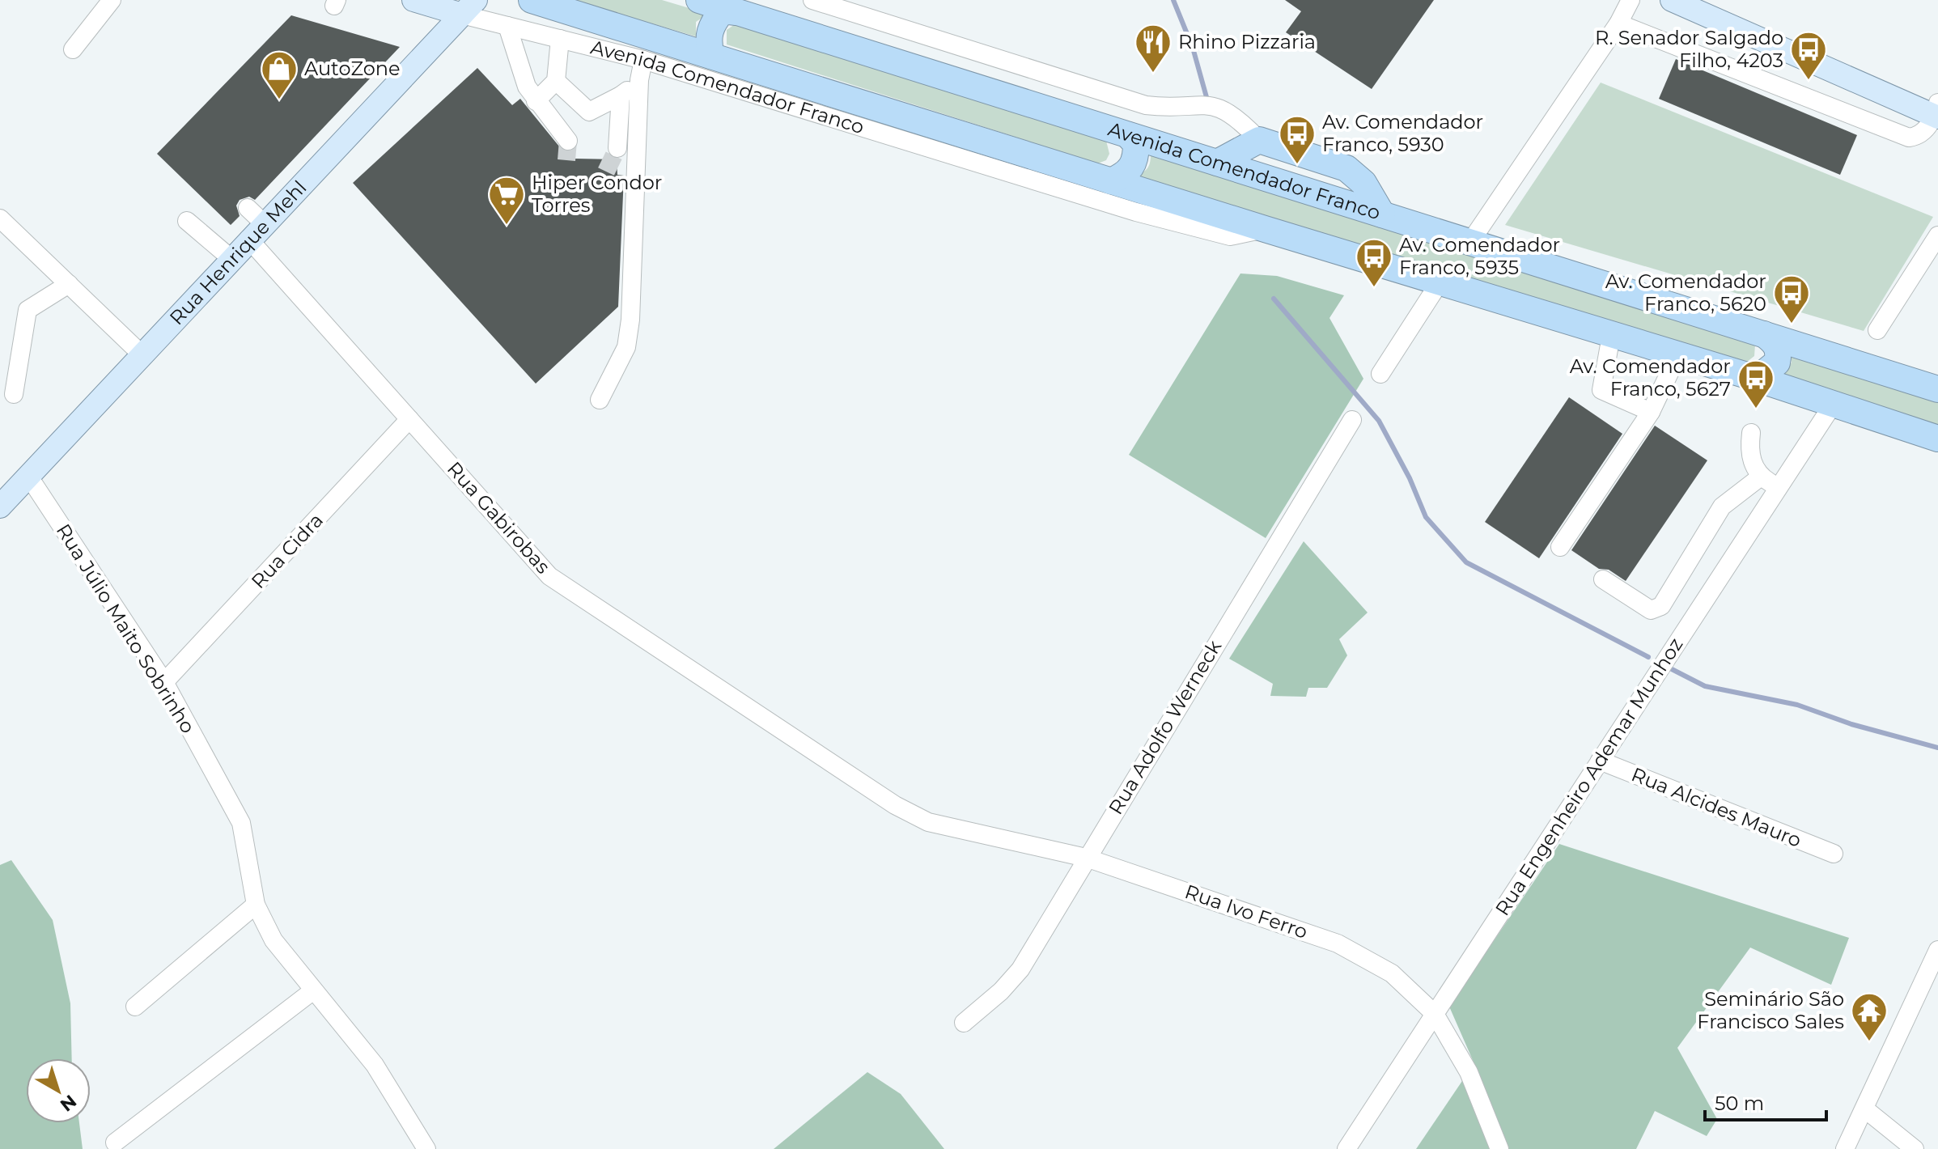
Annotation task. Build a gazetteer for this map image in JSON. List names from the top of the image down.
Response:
{
  "streets": {
    "highway": ["Avenida Comendador Franco"],
    "main road": ["Rua Henrique Mehl"],
    "street": [
      "Rua Gabirobas",
      "Rua Cidra",
      "Rua Júlio Maito Sobrinho",
      "Rua Adolfo Werneck",
      "Rua Engenheiro Ademar Munhoz",
      "Rua Alcides Mauro",
      "Rua Ivo Ferro"
    ]
  },
  "crossings": [
    ["Avenida Comendador Franco", "Rua Henrique Mehl"],
    ["Avenida Comendador Franco", "Rua Engenheiro Ademar Munhoz"],
    ["Rua Henrique Mehl", "Rua Gabirobas"],
    ["Rua Henrique Mehl", "Rua Júlio Maito Sobrinho"],
    ["Rua Gabirobas", "Rua Cidra"],
    ["Rua Gabirobas", "Rua Ivo Ferro"],
    ["Rua Cidra", "Rua Júlio Maito Sobrinho"],
    ["Rua Adolfo Werneck", "Rua Ivo Ferro"],
    ["Rua Engenheiro Ademar Munhoz", "Rua Alcides Mauro"],
    ["Rua Engenheiro Ademar Munhoz", "Rua Ivo Ferro"]
  ],
  "places": {
    "restaurant": ["Rhino Pizzaria"],
    "bus stop": [
      "R. Senador Salgado Filho, 4203",
      "Av. Comendador Franco, 5930",
      "Av. Comendador Franco, 5935",
      "Av. Comendador Franco, 5620",
      "Av. Comendador Franco, 5627"
    ],
    "shop": ["AutoZone"],
    "supermarket": ["Hiper Condor Torres"],
    "temple": ["Seminário São Francisco Sales"]
  },
  "scale_bar": "50 m",
  "north": "bottom right"
}
